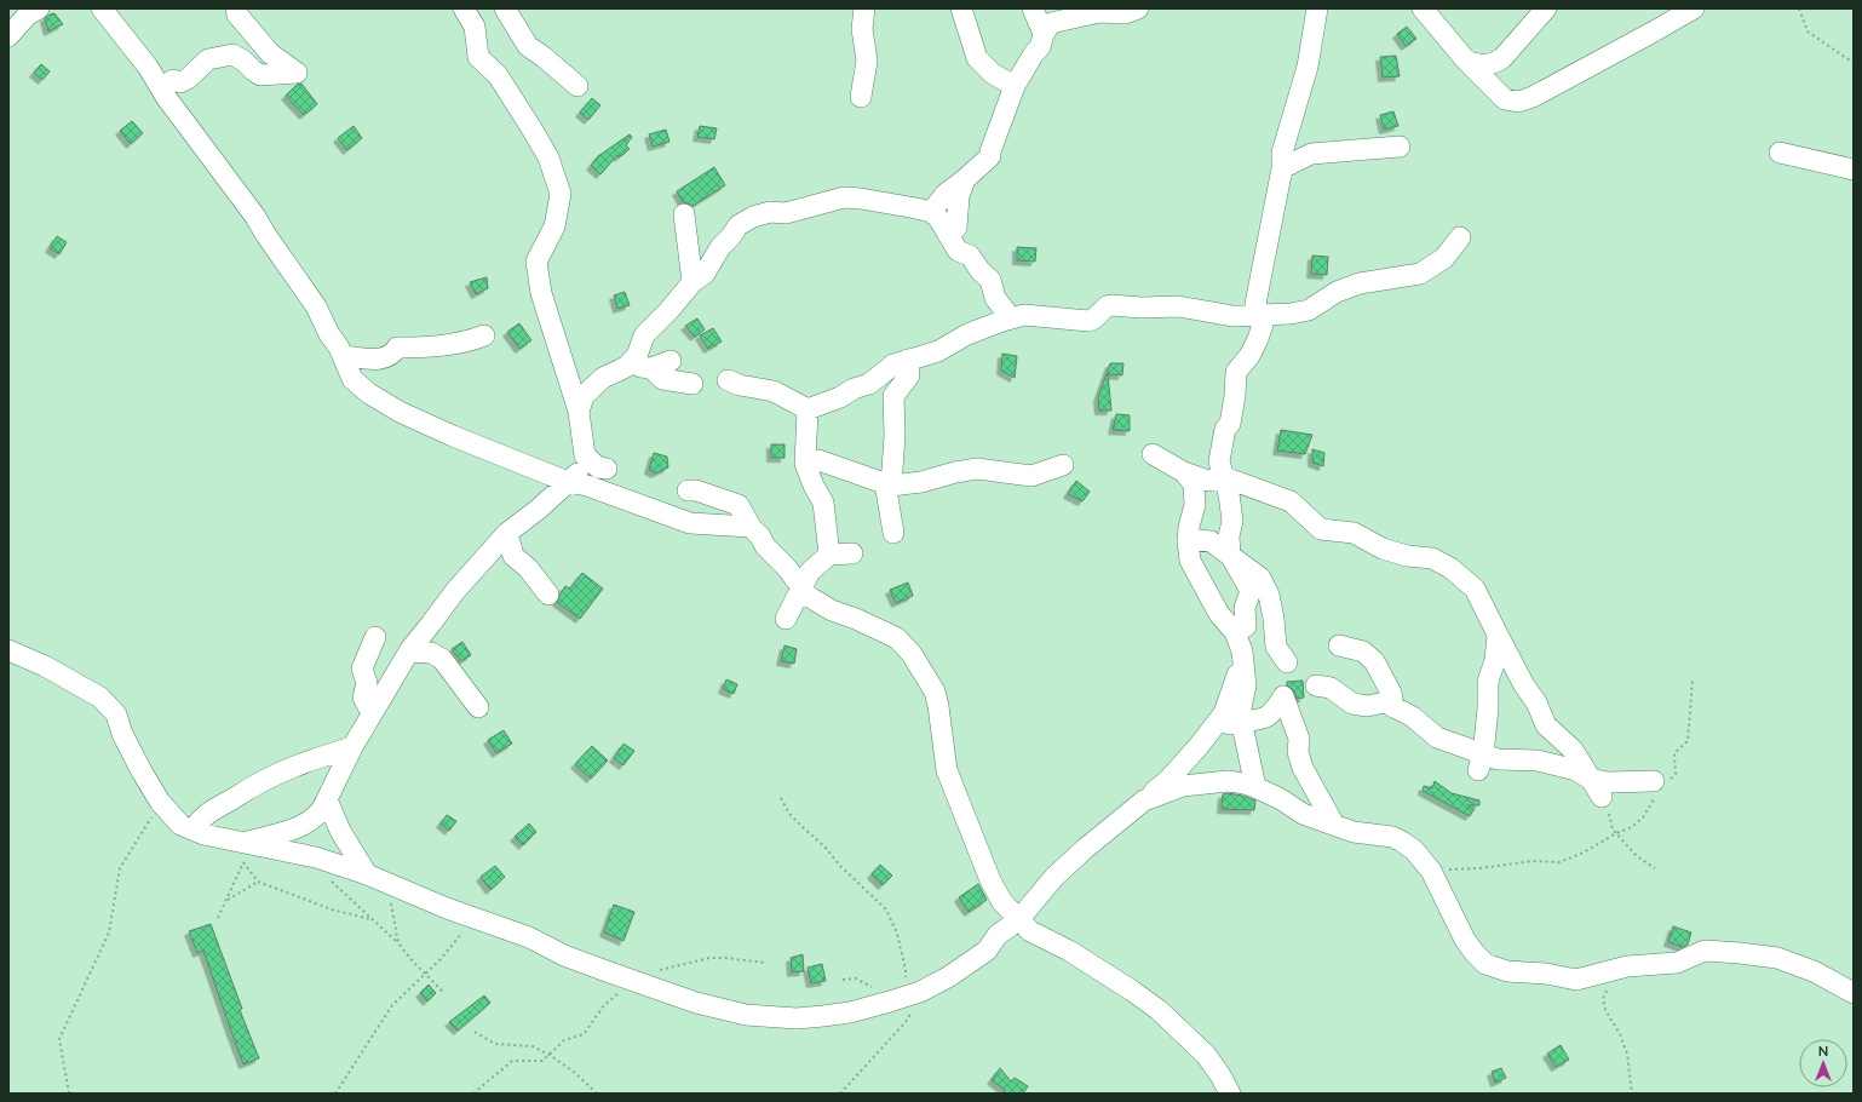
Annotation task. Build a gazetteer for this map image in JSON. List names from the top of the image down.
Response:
{
  "north": "top"
}
